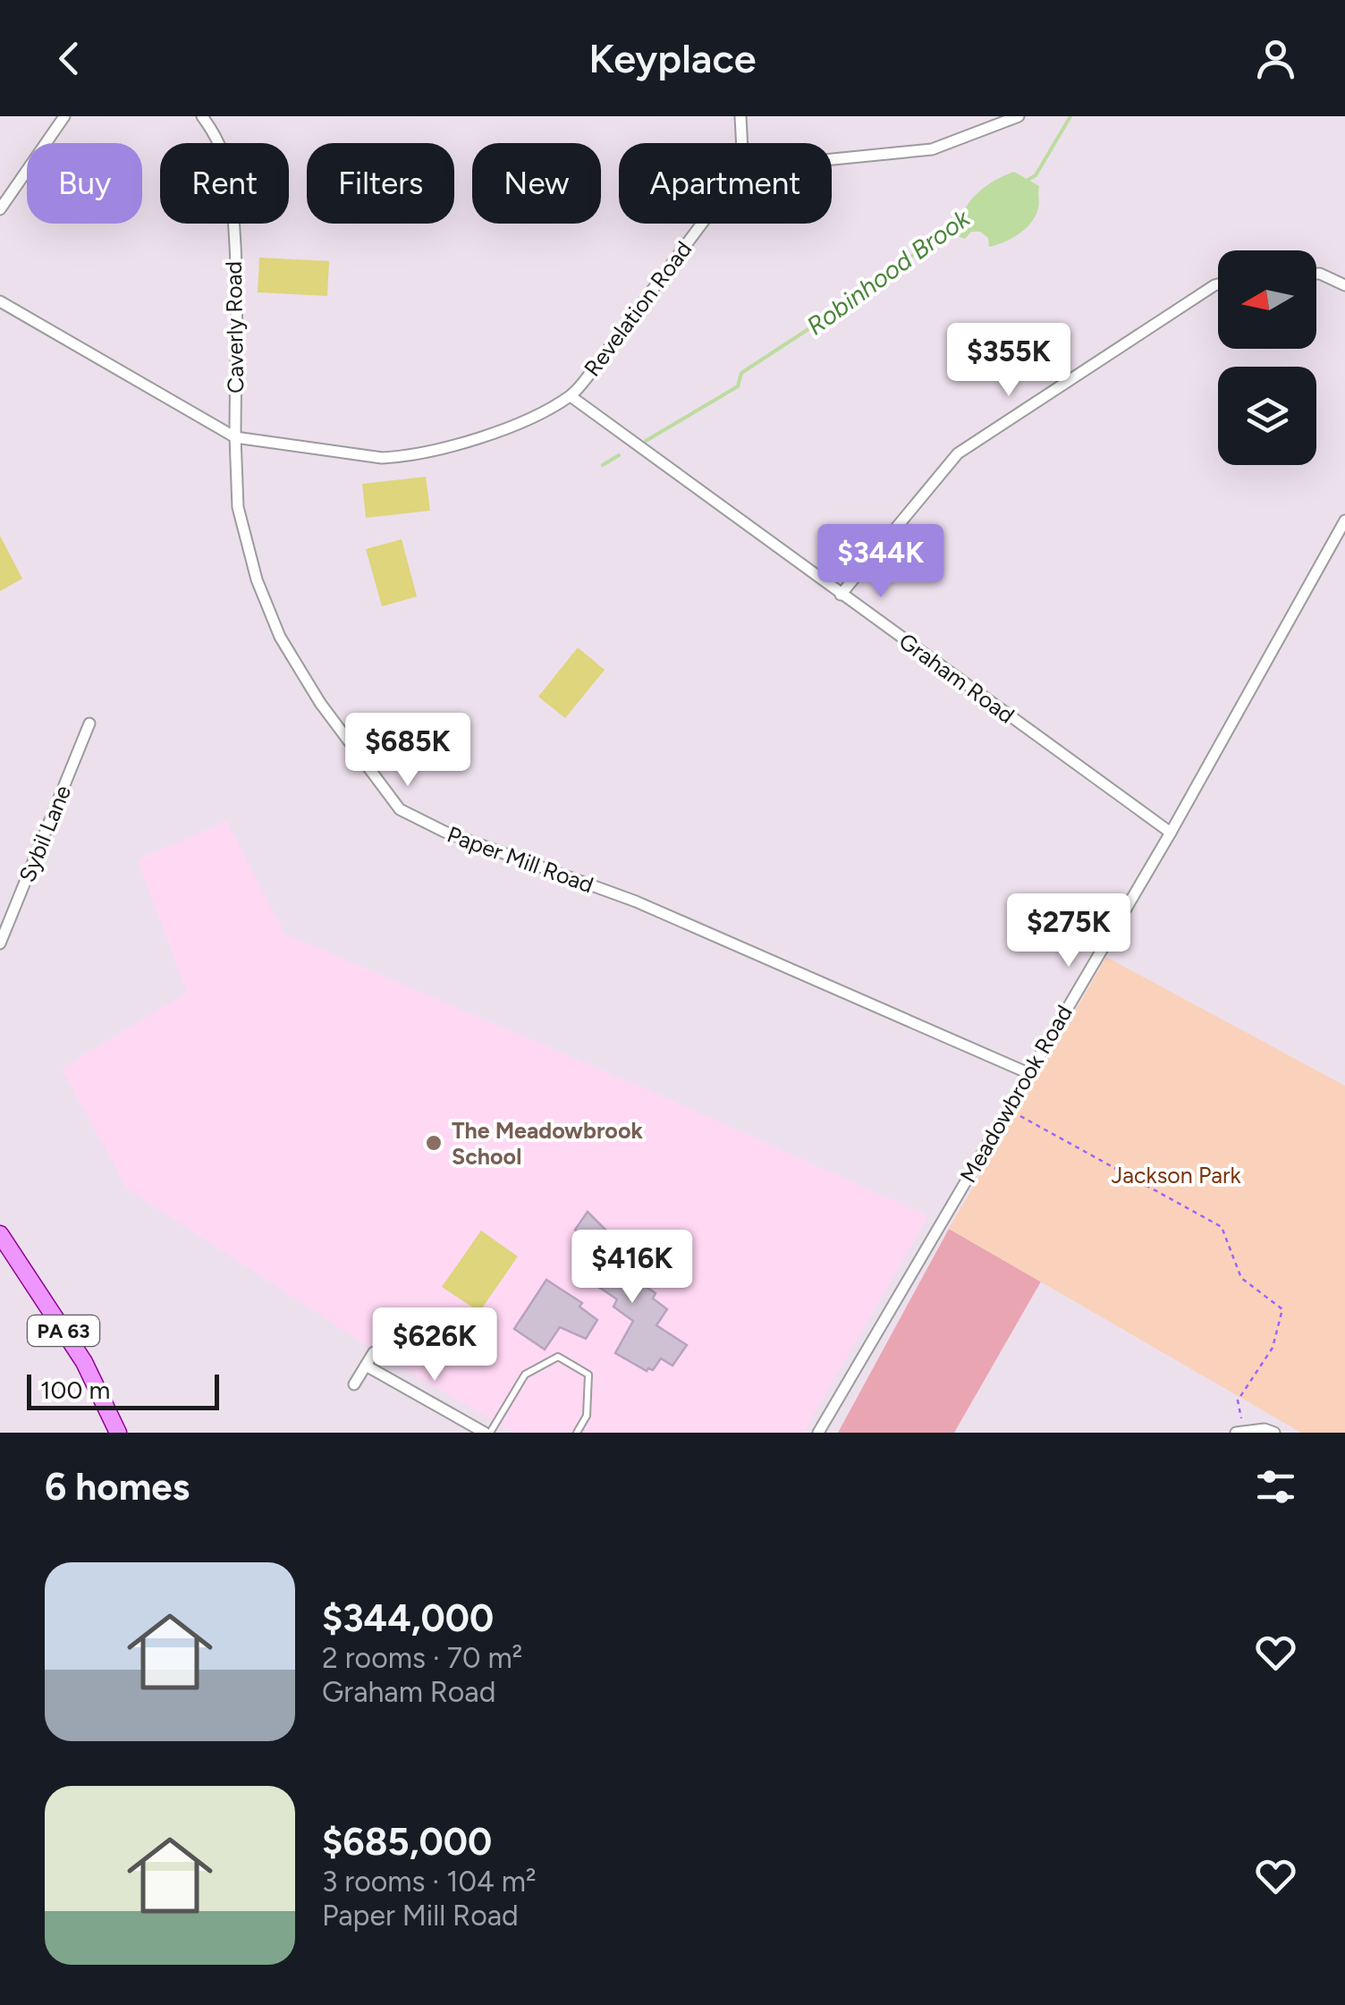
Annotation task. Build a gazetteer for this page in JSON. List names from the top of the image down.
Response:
{
  "streets": {
    "main road": ["PA 63"],
    "street": [
      "Revelation Road",
      "Caverly Road",
      "Graham Road",
      "Sybil Lane",
      "Paper Mill Road",
      "Meadowbrook Road"
    ]
  },
  "crossings": [
    ["Revelation Road", "Caverly Road"],
    ["Revelation Road", "Graham Road"],
    ["Revelation Road", "Paper Mill Road"],
    ["Caverly Road", "Paper Mill Road"],
    ["Graham Road", "Meadowbrook Road"],
    ["Paper Mill Road", "Meadowbrook Road"]
  ],
  "water": ["Robinhood Brook"],
  "parks": ["Jackson Park"],
  "places": ["The Meadowbrook School"],
  "scale_bar": "100 m",
  "north": "left",
  "page": {
    "header": "Keyplace",
    "chip": [
      "Buy",
      "Rent",
      "Filters",
      "New",
      "Apartment"
    ],
    "price": [
      "$355K",
      "$344K",
      "$685K",
      "$275K",
      "$416K",
      "$626K"
    ],
    "scale": "100 m",
    "heading": "6 homes",
    "list": [
      {
        "name": "$344,000",
        "note": "2 rooms · 70 m² · Graham Road"
      },
      {
        "name": "$685,000",
        "note": "3 rooms · 104 m² · Paper Mill Road"
      }
    ]
  }
}
